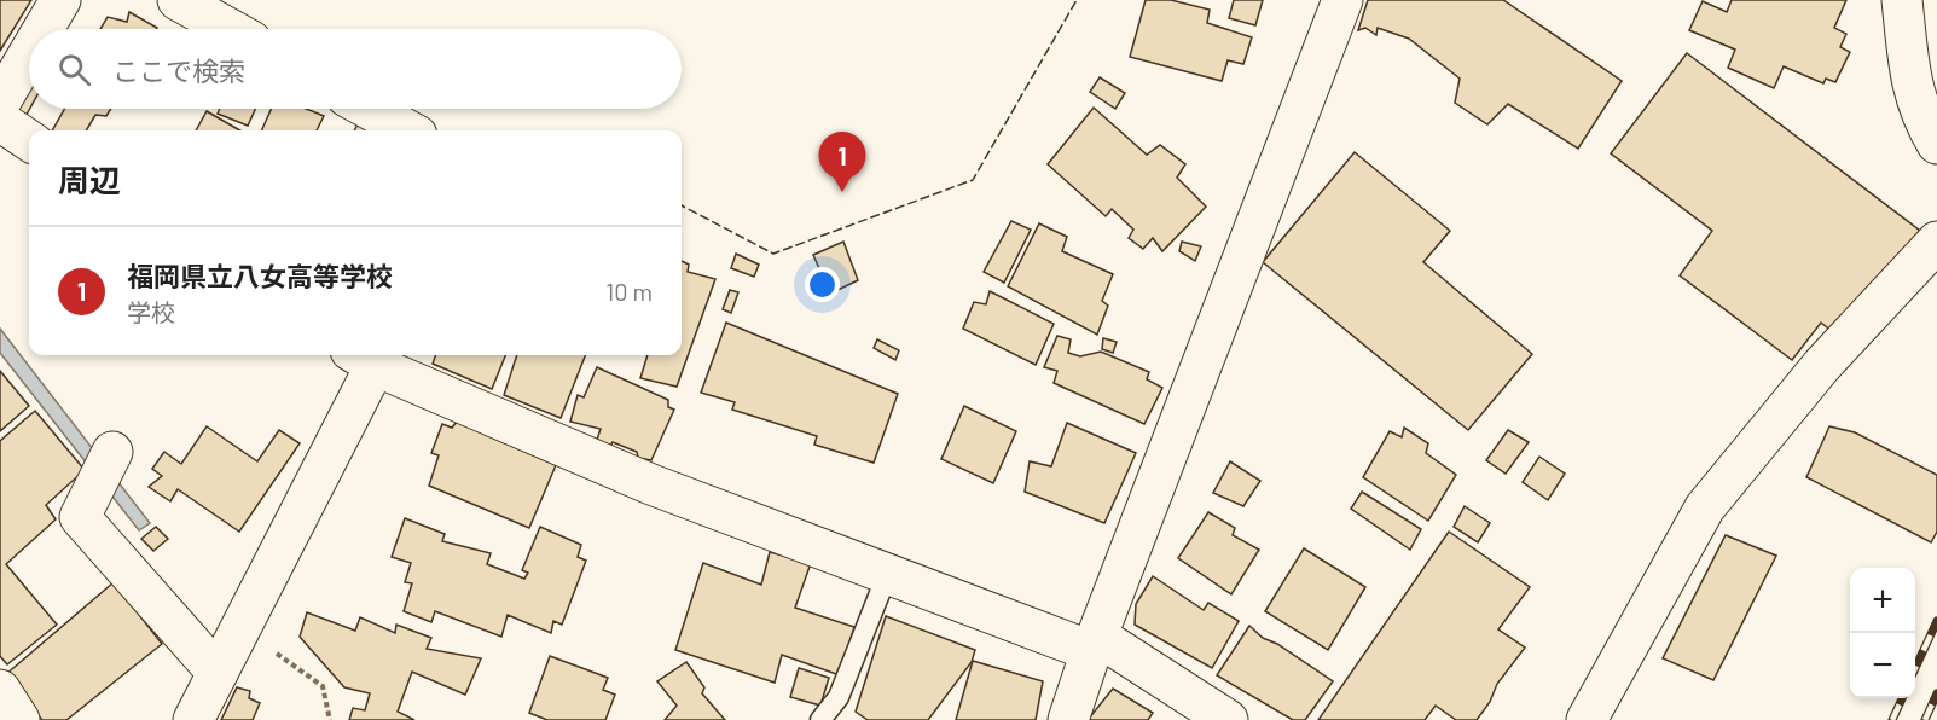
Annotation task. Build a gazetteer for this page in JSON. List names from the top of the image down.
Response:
{
  "page": {
    "search": "ここで検索",
    "heading": "周辺",
    "pins": "1",
    "list": [
      {
        "mark": "1",
        "name": "福岡県立八女高等学校",
        "note": "学校",
        "value": "10 m"
      }
    ],
    "map_buttons": ["+", "−"]
  }
}
